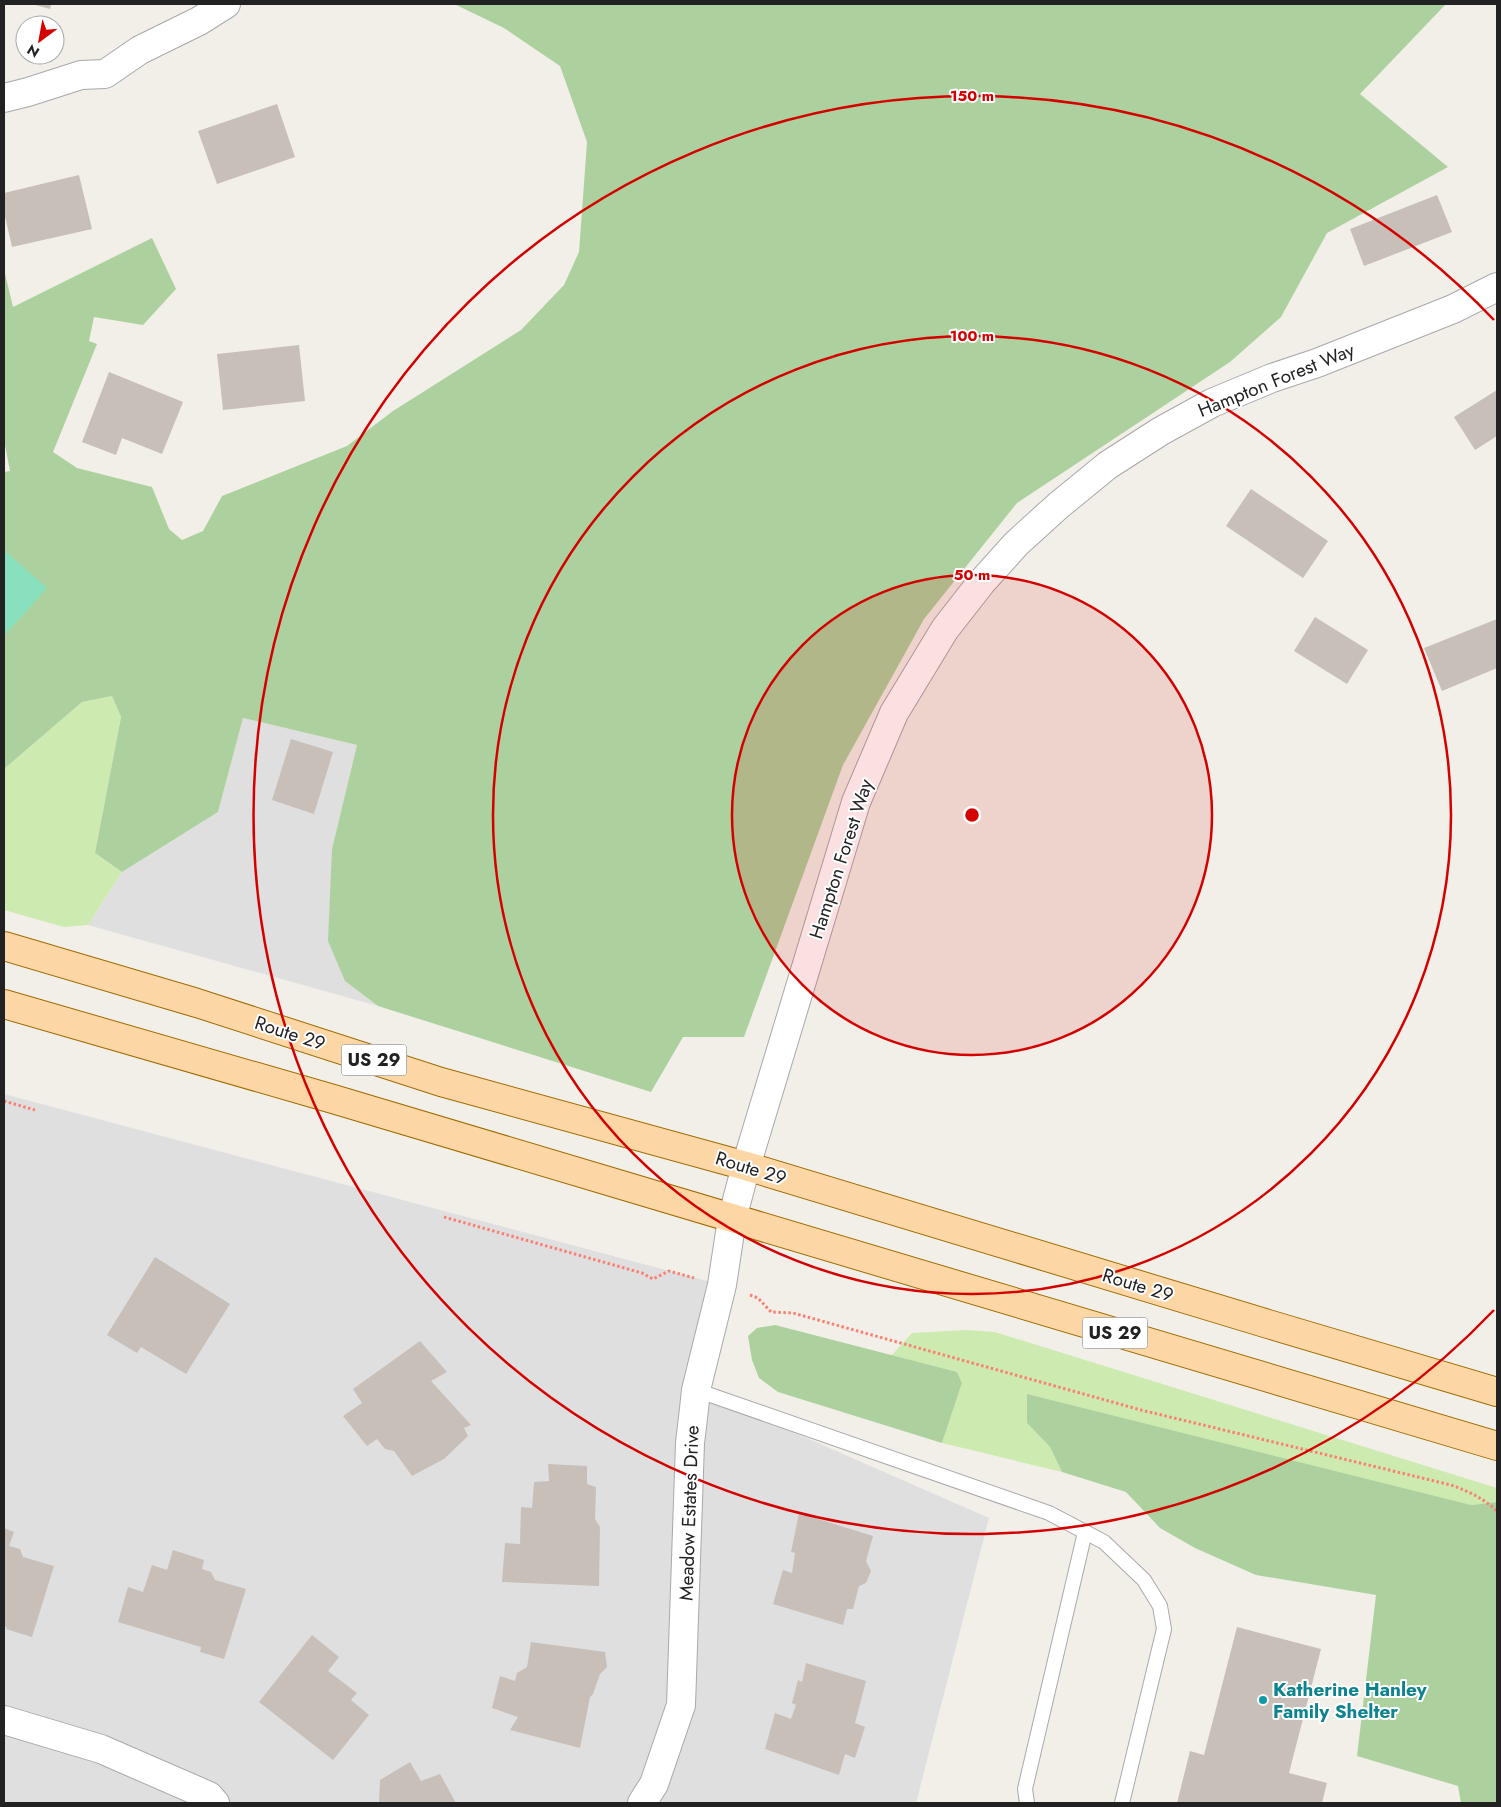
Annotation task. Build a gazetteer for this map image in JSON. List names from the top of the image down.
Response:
{
  "streets": {
    "main road": ["Route 29", "US 29"],
    "street": ["Hampton Forest Way", "Meadow Estates Drive"]
  },
  "crossings": [
    ["Hampton Forest Way", "Route 29"],
    ["Hampton Forest Way", "US 29"],
    ["Hampton Forest Way", "Meadow Estates Drive"],
    ["US 29", "Meadow Estates Drive"]
  ],
  "places": ["Katherine Hanley Family Shelter"],
  "north": "bottom left",
  "rings": ["150 m", "100 m", "50 m"]
}
